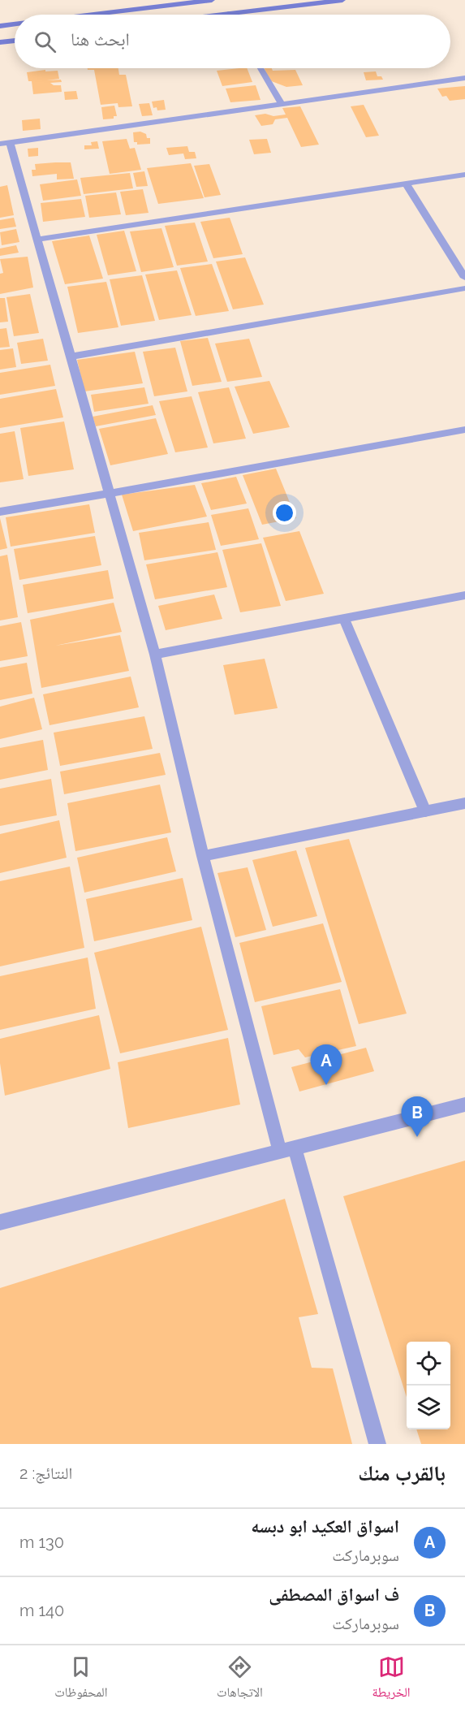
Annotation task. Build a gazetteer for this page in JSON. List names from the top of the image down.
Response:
{
  "page": {
    "search": "ابحث هنا",
    "pins": ["A", "B"],
    "heading": ["بالقرب منك", "النتائج: 2"],
    "list": [
      {
        "mark": "A",
        "name": "اسواق العكيد ابو دبسه",
        "note": "سوبرماركت",
        "value": "130 m"
      },
      {
        "mark": "B",
        "name": "ف اسواق المصطفى",
        "note": "سوبرماركت",
        "value": "140 m"
      }
    ],
    "nav": ["الخريطة", "الاتجاهات", "المحفوظات"]
  }
}
